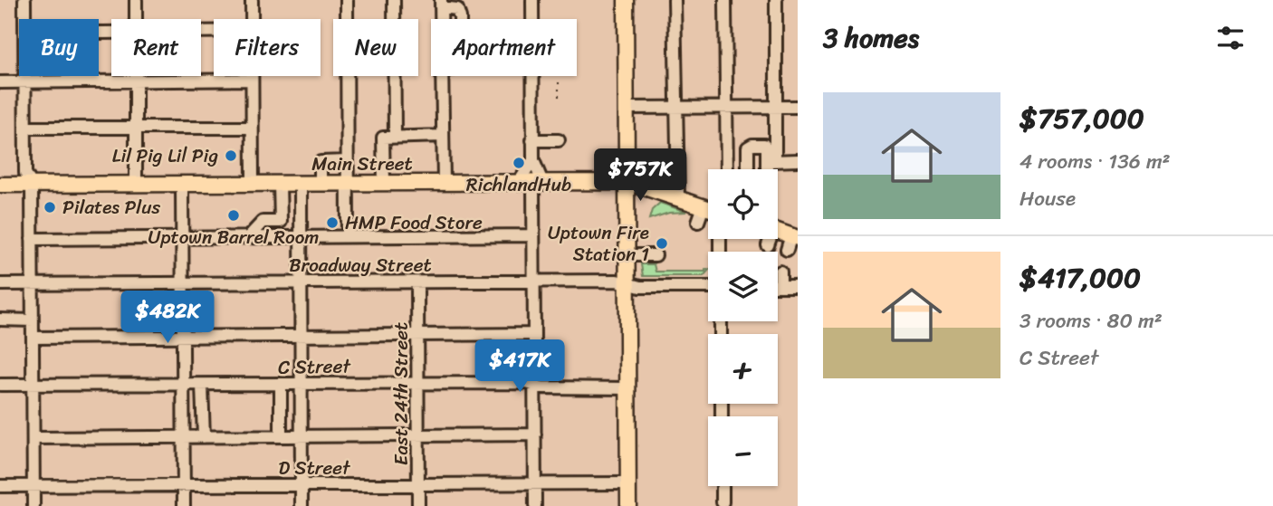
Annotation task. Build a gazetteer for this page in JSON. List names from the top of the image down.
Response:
{
  "streets": {
    "main road": ["Main Street"],
    "street": [
      "Broadway Street",
      "C Street",
      "East 24th Street",
      "D Street"
    ]
  },
  "crossings": [
    ["Broadway Street", "East 24th Street"],
    ["C Street", "East 24th Street"],
    ["East 24th Street", "D Street"]
  ],
  "places": [
    "Lil Pig Lil Pig",
    "RichlandHub",
    "Pilates Plus",
    "Uptown Barrel Room",
    "HMP Food Store",
    "Uptown Fire Station 1"
  ],
  "page": {
    "heading": "3 homes",
    "chip": [
      "Buy",
      "Rent",
      "Filters",
      "New",
      "Apartment"
    ],
    "list": [
      {
        "name": "$757,000",
        "note": "4 rooms · 136 m² · House"
      },
      {
        "name": "$417,000",
        "note": "3 rooms · 80 m² · C Street"
      }
    ],
    "price": ["$757K", "$482K", "$417K"],
    "map_buttons": ["+", "−"]
  }
}
